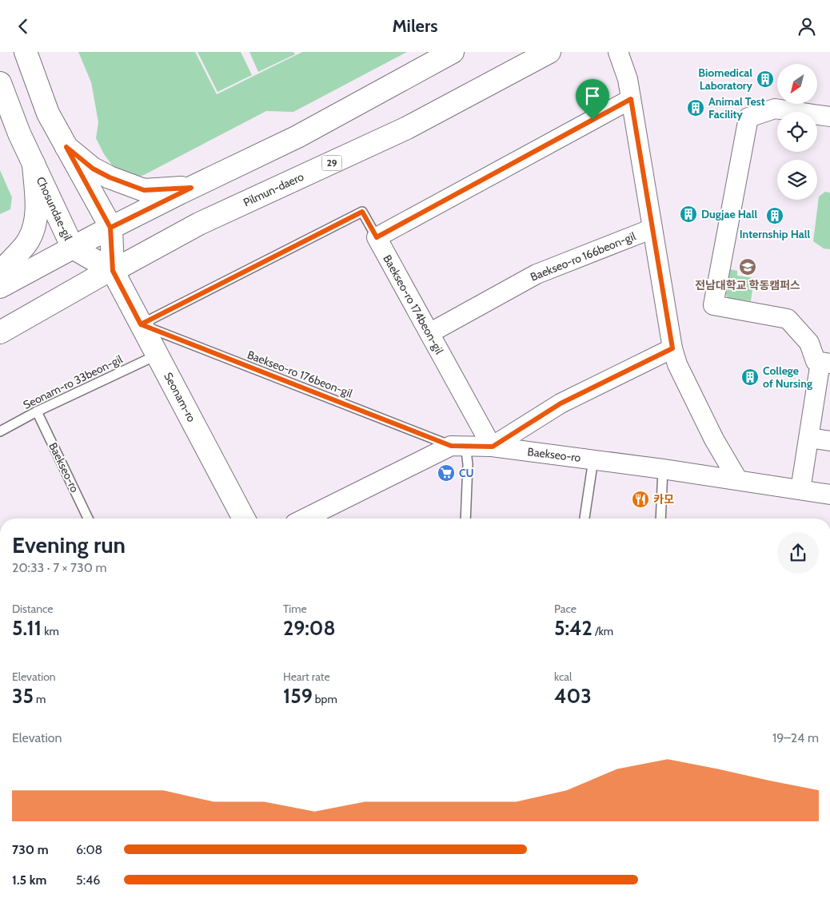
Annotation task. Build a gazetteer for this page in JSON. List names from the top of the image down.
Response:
{
  "streets": {
    "main road": [
      "29",
      "Pilmun-daero",
      "Chosundae-gil",
      "Seonam-ro"
    ],
    "street": ["Baekseo-ro 166beon-gil", "Baekseo-ro 174beon-gil", "Baekseo-ro"],
    "lane": ["Baekseo-ro 176beon-gil", "Seonam-ro 33beon-gil"]
  },
  "crossings": [
    ["Pilmun-daero", "Chosundae-gil"],
    ["Pilmun-daero", "Seonam-ro"],
    ["Chosundae-gil", "Seonam-ro"],
    ["Baekseo-ro 166beon-gil", "Baekseo-ro 174beon-gil"],
    ["Baekseo-ro 174beon-gil", "Baekseo-ro 176beon-gil"],
    ["Baekseo-ro 174beon-gil", "Seonam-ro"],
    ["Baekseo-ro 174beon-gil", "Baekseo-ro"],
    ["Baekseo-ro 176beon-gil", "Seonam-ro"],
    ["Baekseo-ro 176beon-gil", "Baekseo-ro"],
    ["Seonam-ro 33beon-gil", "Seonam-ro"],
    ["Seonam-ro 33beon-gil", "Baekseo-ro"]
  ],
  "places": {
    "building": [
      "Biomedical Laboratory",
      "Animal Test Facility",
      "Dugjae Hall",
      "Internship Hall",
      "College of Nursing"
    ],
    "school or university": ["전남대학교 학동캠퍼스"],
    "supermarket": ["CU"],
    "restaurant": ["카모"]
  },
  "north": "bottom left",
  "page": {
    "header": "Milers",
    "heading": ["Evening run", "20:33 · 7 × 730 m"],
    "stats": [
      ["Distance", "5.11 km"],
      ["Time", "29:08"],
      ["Pace", "5:42 /km"],
      ["Elevation", "35 m"],
      ["Heart rate", "159 bpm"],
      ["kcal", "403"]
    ],
    "chart": ["Elevation", "19–24 m"],
    "list": [
      {
        "name": "730 m",
        "note": "6:08"
      },
      {
        "name": "1.5 km",
        "note": "5:46"
      }
    ]
  }
}
